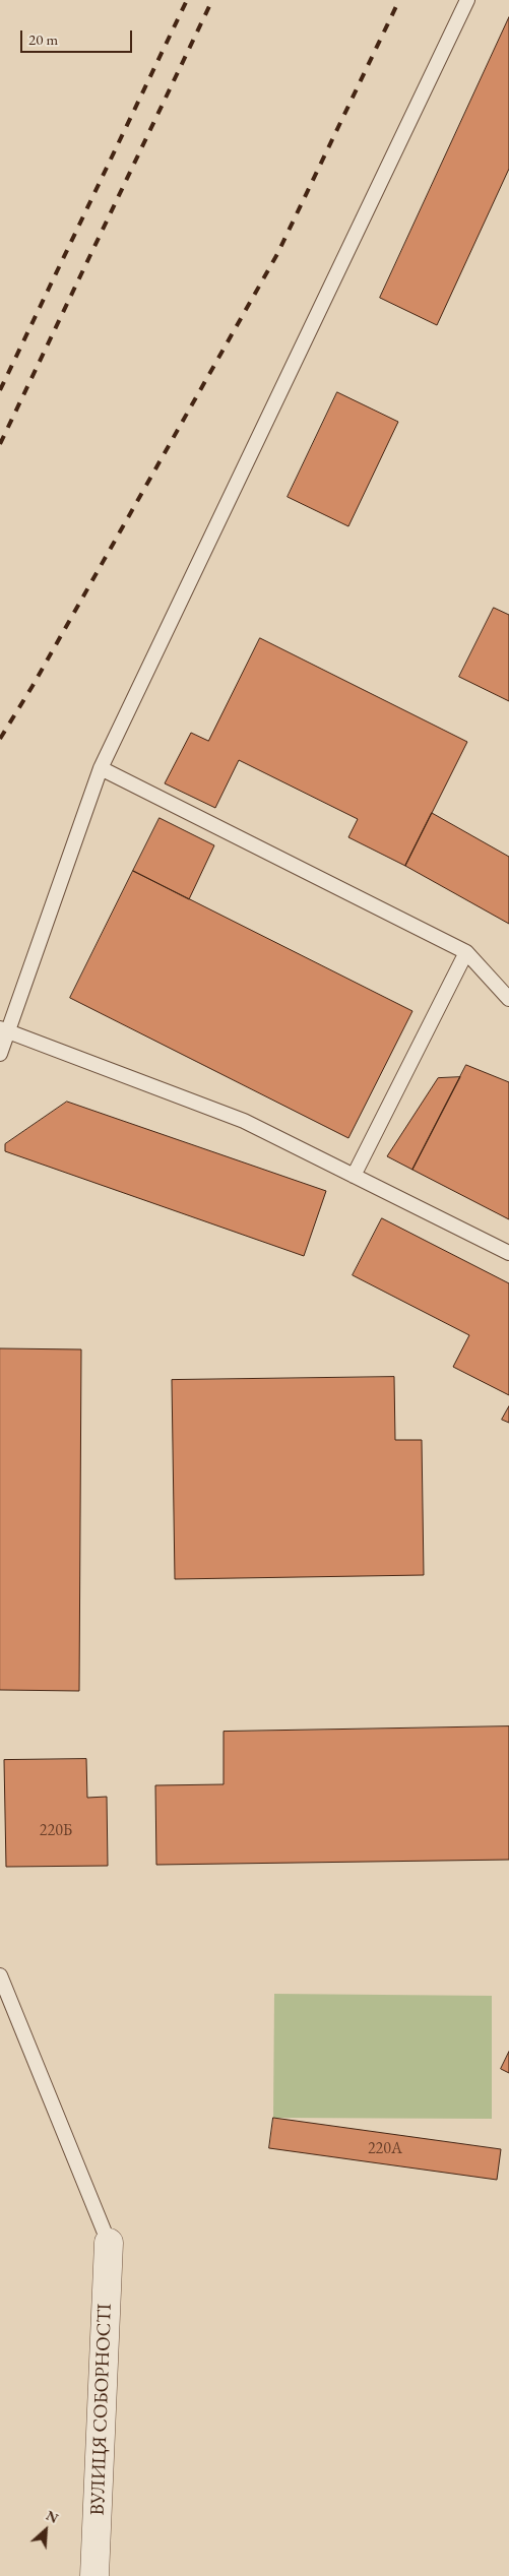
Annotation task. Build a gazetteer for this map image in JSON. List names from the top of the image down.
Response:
{
  "streets": {
    "street": ["ВУЛИЦЯ СОБОРНОСТІ"]
  },
  "house_numbers": ["220Б", "220А"],
  "scale_bar": "20 m",
  "north": "top right"
}
